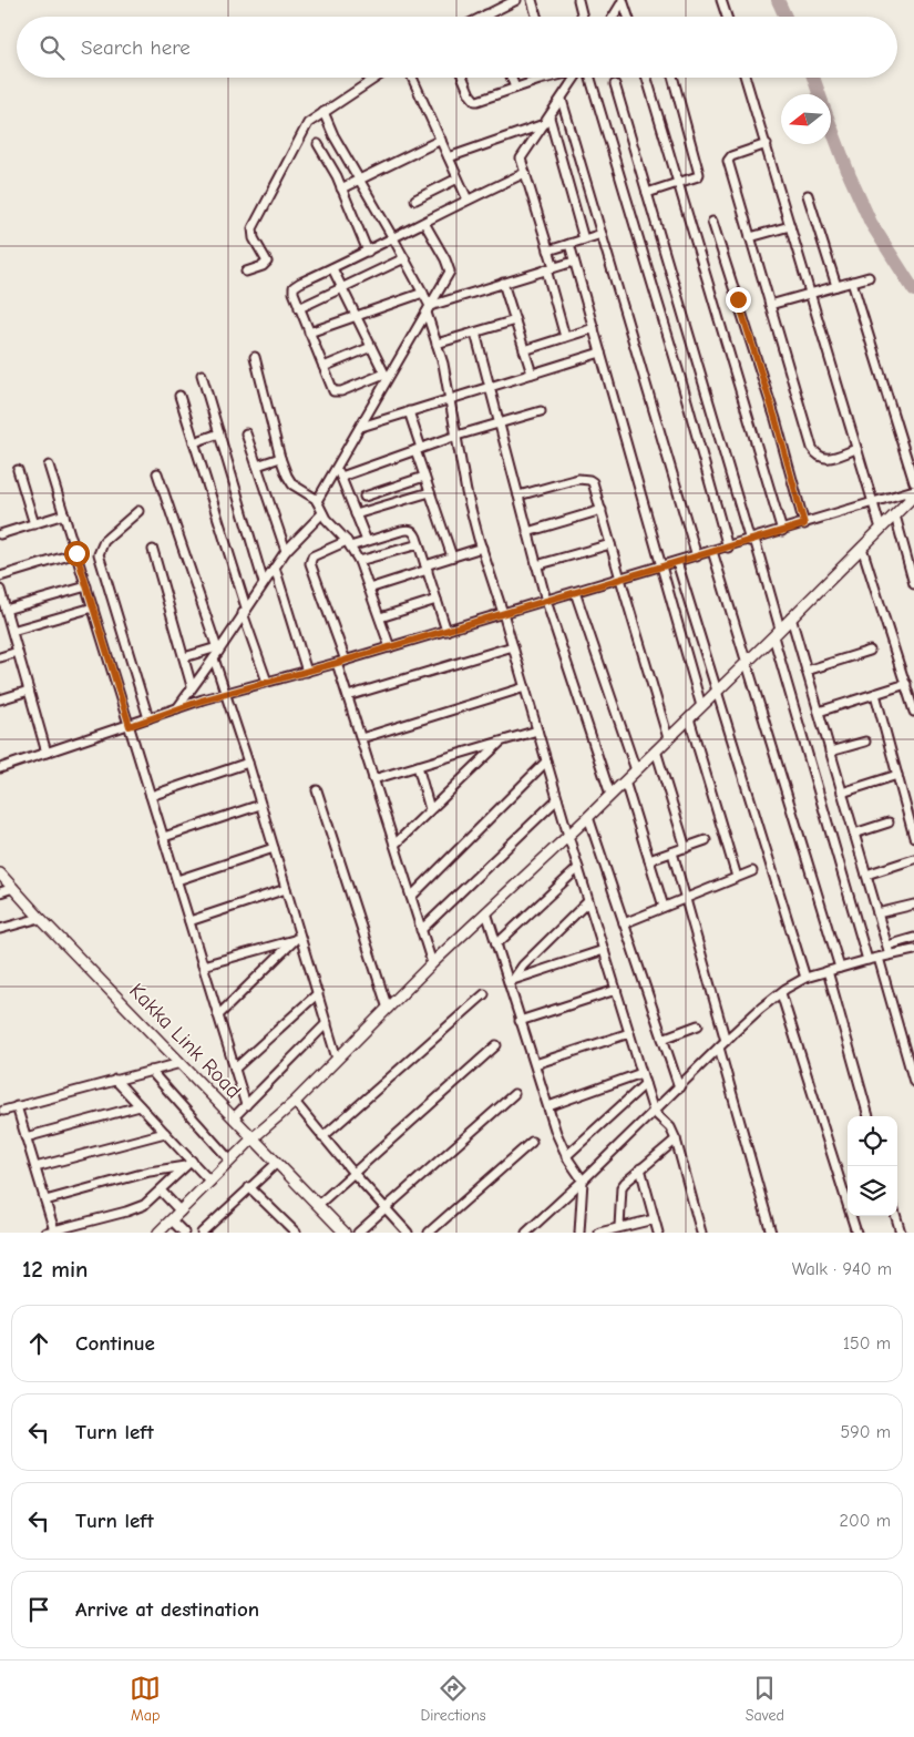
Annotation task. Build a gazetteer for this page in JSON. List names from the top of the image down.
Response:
{
  "streets": {
    "street": ["Kakka Link Road"]
  },
  "north": "left",
  "page": {
    "search": "Search here",
    "heading": ["12 min", "Walk · 940 m"],
    "list": [
      ["Continue", "150 m"],
      ["Turn left", "590 m"],
      ["Turn left", "200 m"],
      "Arrive at destination"
    ],
    "nav": ["Map", "Directions", "Saved"]
  }
}
